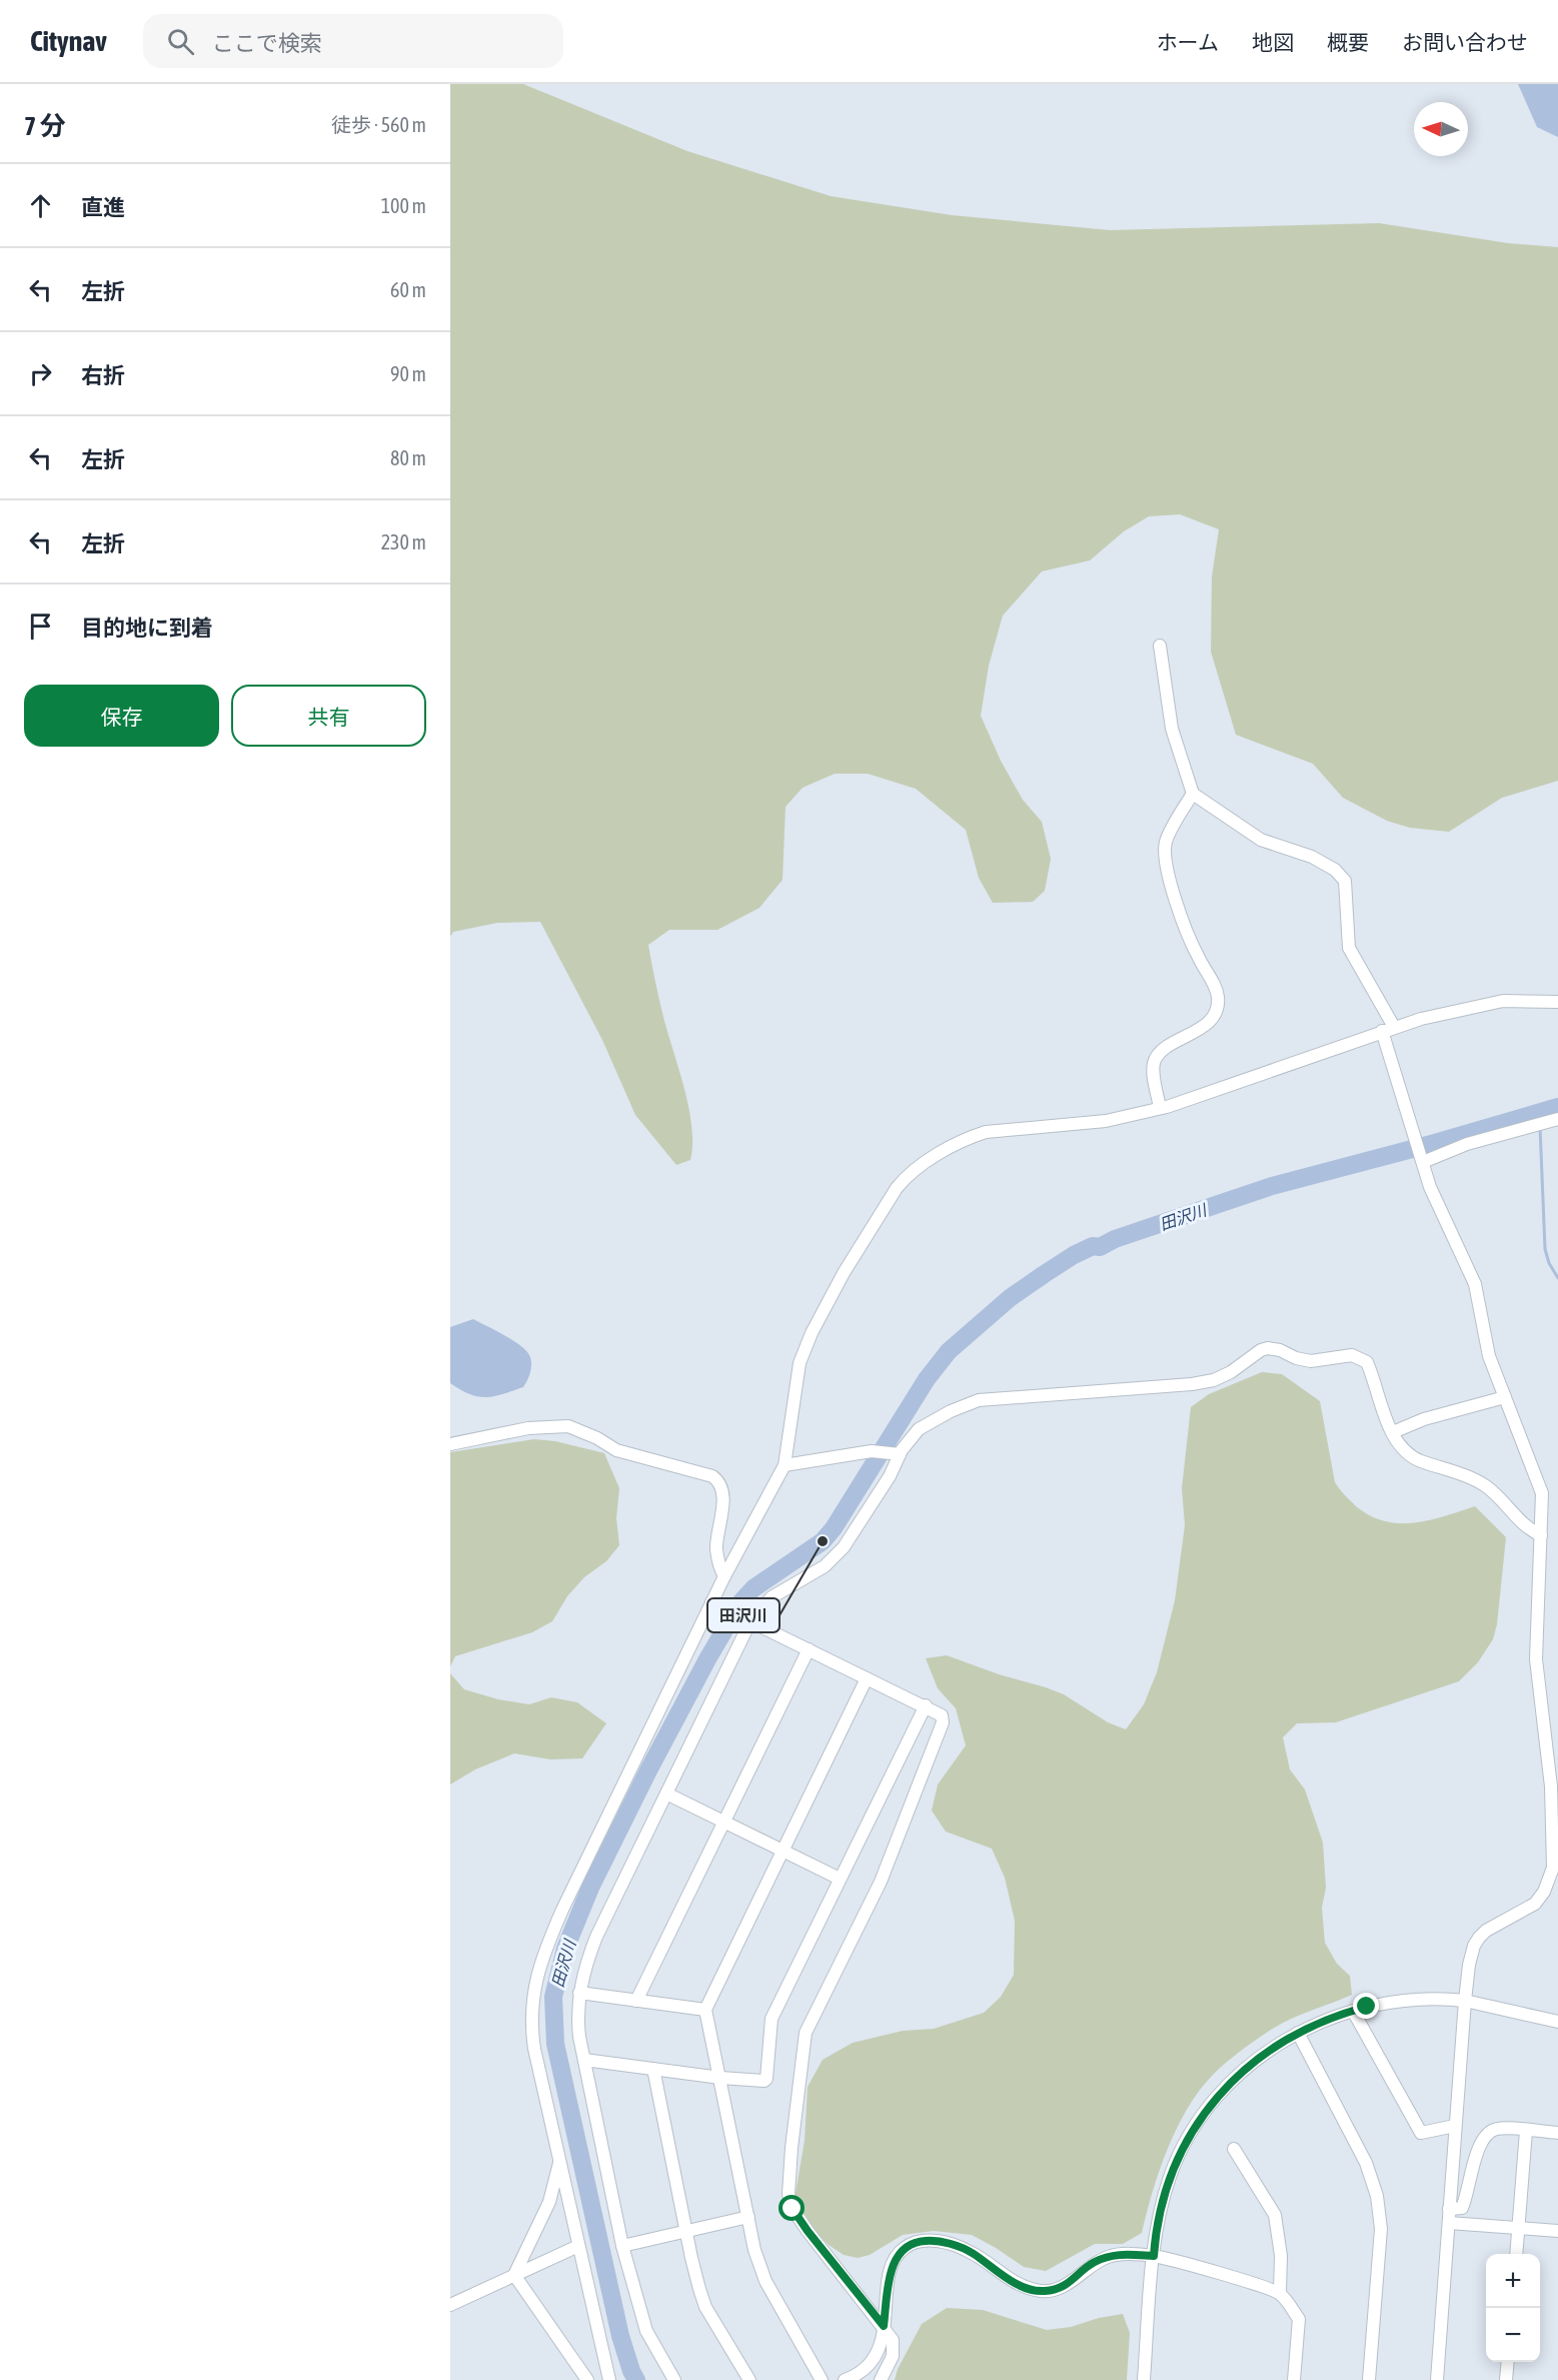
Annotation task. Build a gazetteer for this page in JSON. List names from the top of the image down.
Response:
{
  "water": ["田沢川"],
  "places": ["田沢川"],
  "north": "left",
  "page": {
    "header": "Citynav",
    "search": "ここで検索",
    "nav": [
      "ホーム",
      "地図",
      "概要",
      "お問い合わせ"
    ],
    "heading": ["7 分", "徒歩 · 560 m"],
    "list": [
      ["直進", "100 m"],
      ["左折", "60 m"],
      ["右折", "90 m"],
      ["左折", "80 m"],
      ["左折", "230 m"],
      "目的地に到着"
    ],
    "buttons": ["保存", "共有"],
    "map_buttons": ["+", "−"]
  }
}
